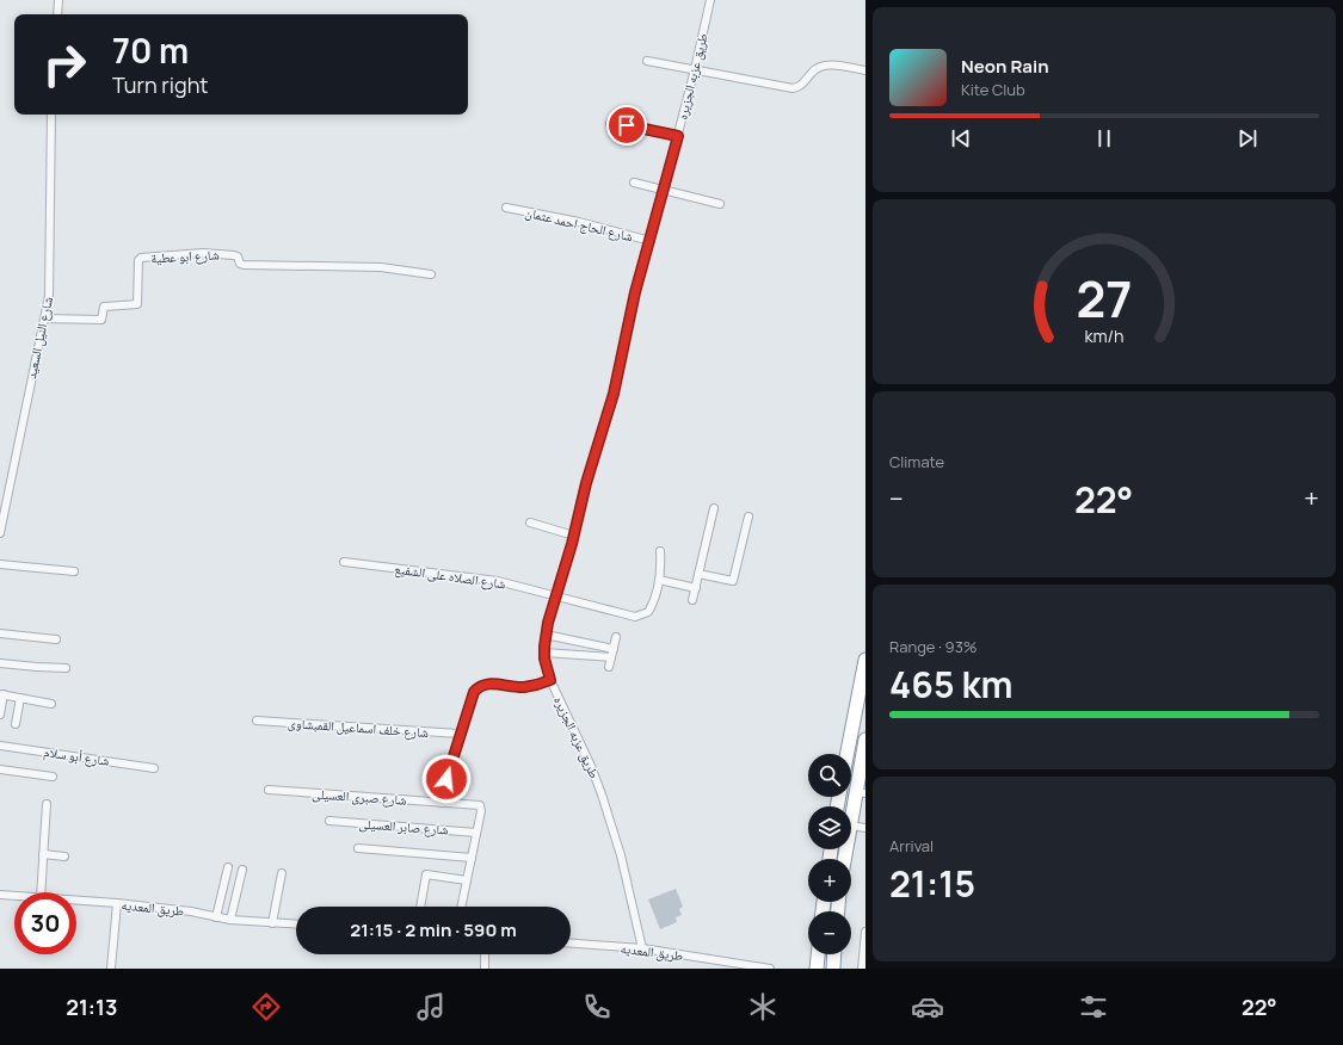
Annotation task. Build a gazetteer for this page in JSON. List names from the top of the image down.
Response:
{
  "streets": {
    "street": [
      "طريق عزبه الجزيره",
      "شارع الحاج احمد عثمان",
      "شارع ابو عطية",
      "شارع النيل السعيد",
      "شارع الصلاه على الشفيع",
      "شارع خلف اسماعيل القمبشاوى",
      "شارع أبو سلام",
      "شارع صبرى العسيلى",
      "شارع صابر العسيلى",
      "طريق المعديه"
    ]
  },
  "crossings": [
    ["طريق عزبه الجزيره", "شارع الحاج احمد عثمان"],
    ["طريق عزبه الجزيره", "شارع الصلاه على الشفيع"],
    ["طريق عزبه الجزيره", "طريق المعديه"],
    ["شارع ابو عطية", "شارع النيل السعيد"],
    ["شارع صبرى العسيلى", "شارع صابر العسيلى"]
  ],
  "page": {
    "turn": ["70 m", "Turn right"],
    "song": ["Neon Rain", "Kite Club"],
    "tile": [
      "Climate",
      ["Range · 93%", "465 km"],
      ["Arrival", "21:15"]
    ],
    "heat": ["−", "22°", "+"],
    "map_buttons": ["+", "−"],
    "limit": "30",
    "trip": "21:15 · 2 min · 590 m",
    "tabs": ["21:13", "22°"],
    "gauge": ["27", "km/h"]
  }
}
